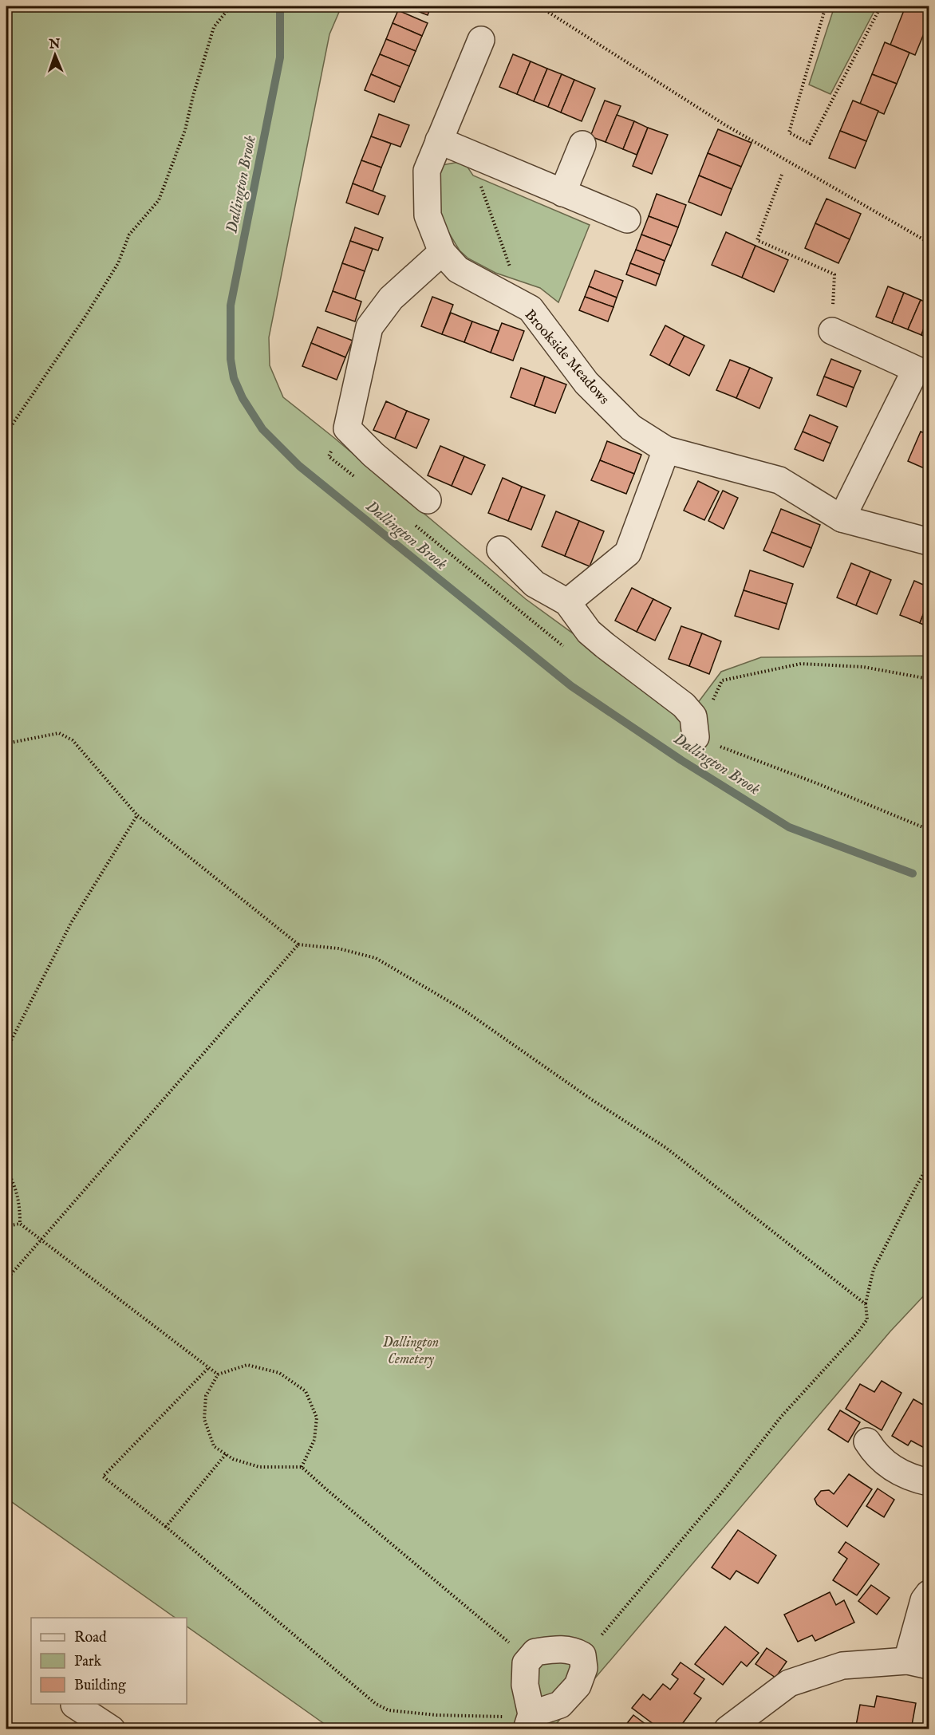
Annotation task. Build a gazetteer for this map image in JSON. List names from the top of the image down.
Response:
{
  "streets": {
    "street": ["Brookside Meadows"]
  },
  "water": ["Dallington Brook"],
  "parks": ["Dallington Cemetery"],
  "legend": ["Road", "Park", "Building"],
  "north": "top"
}
